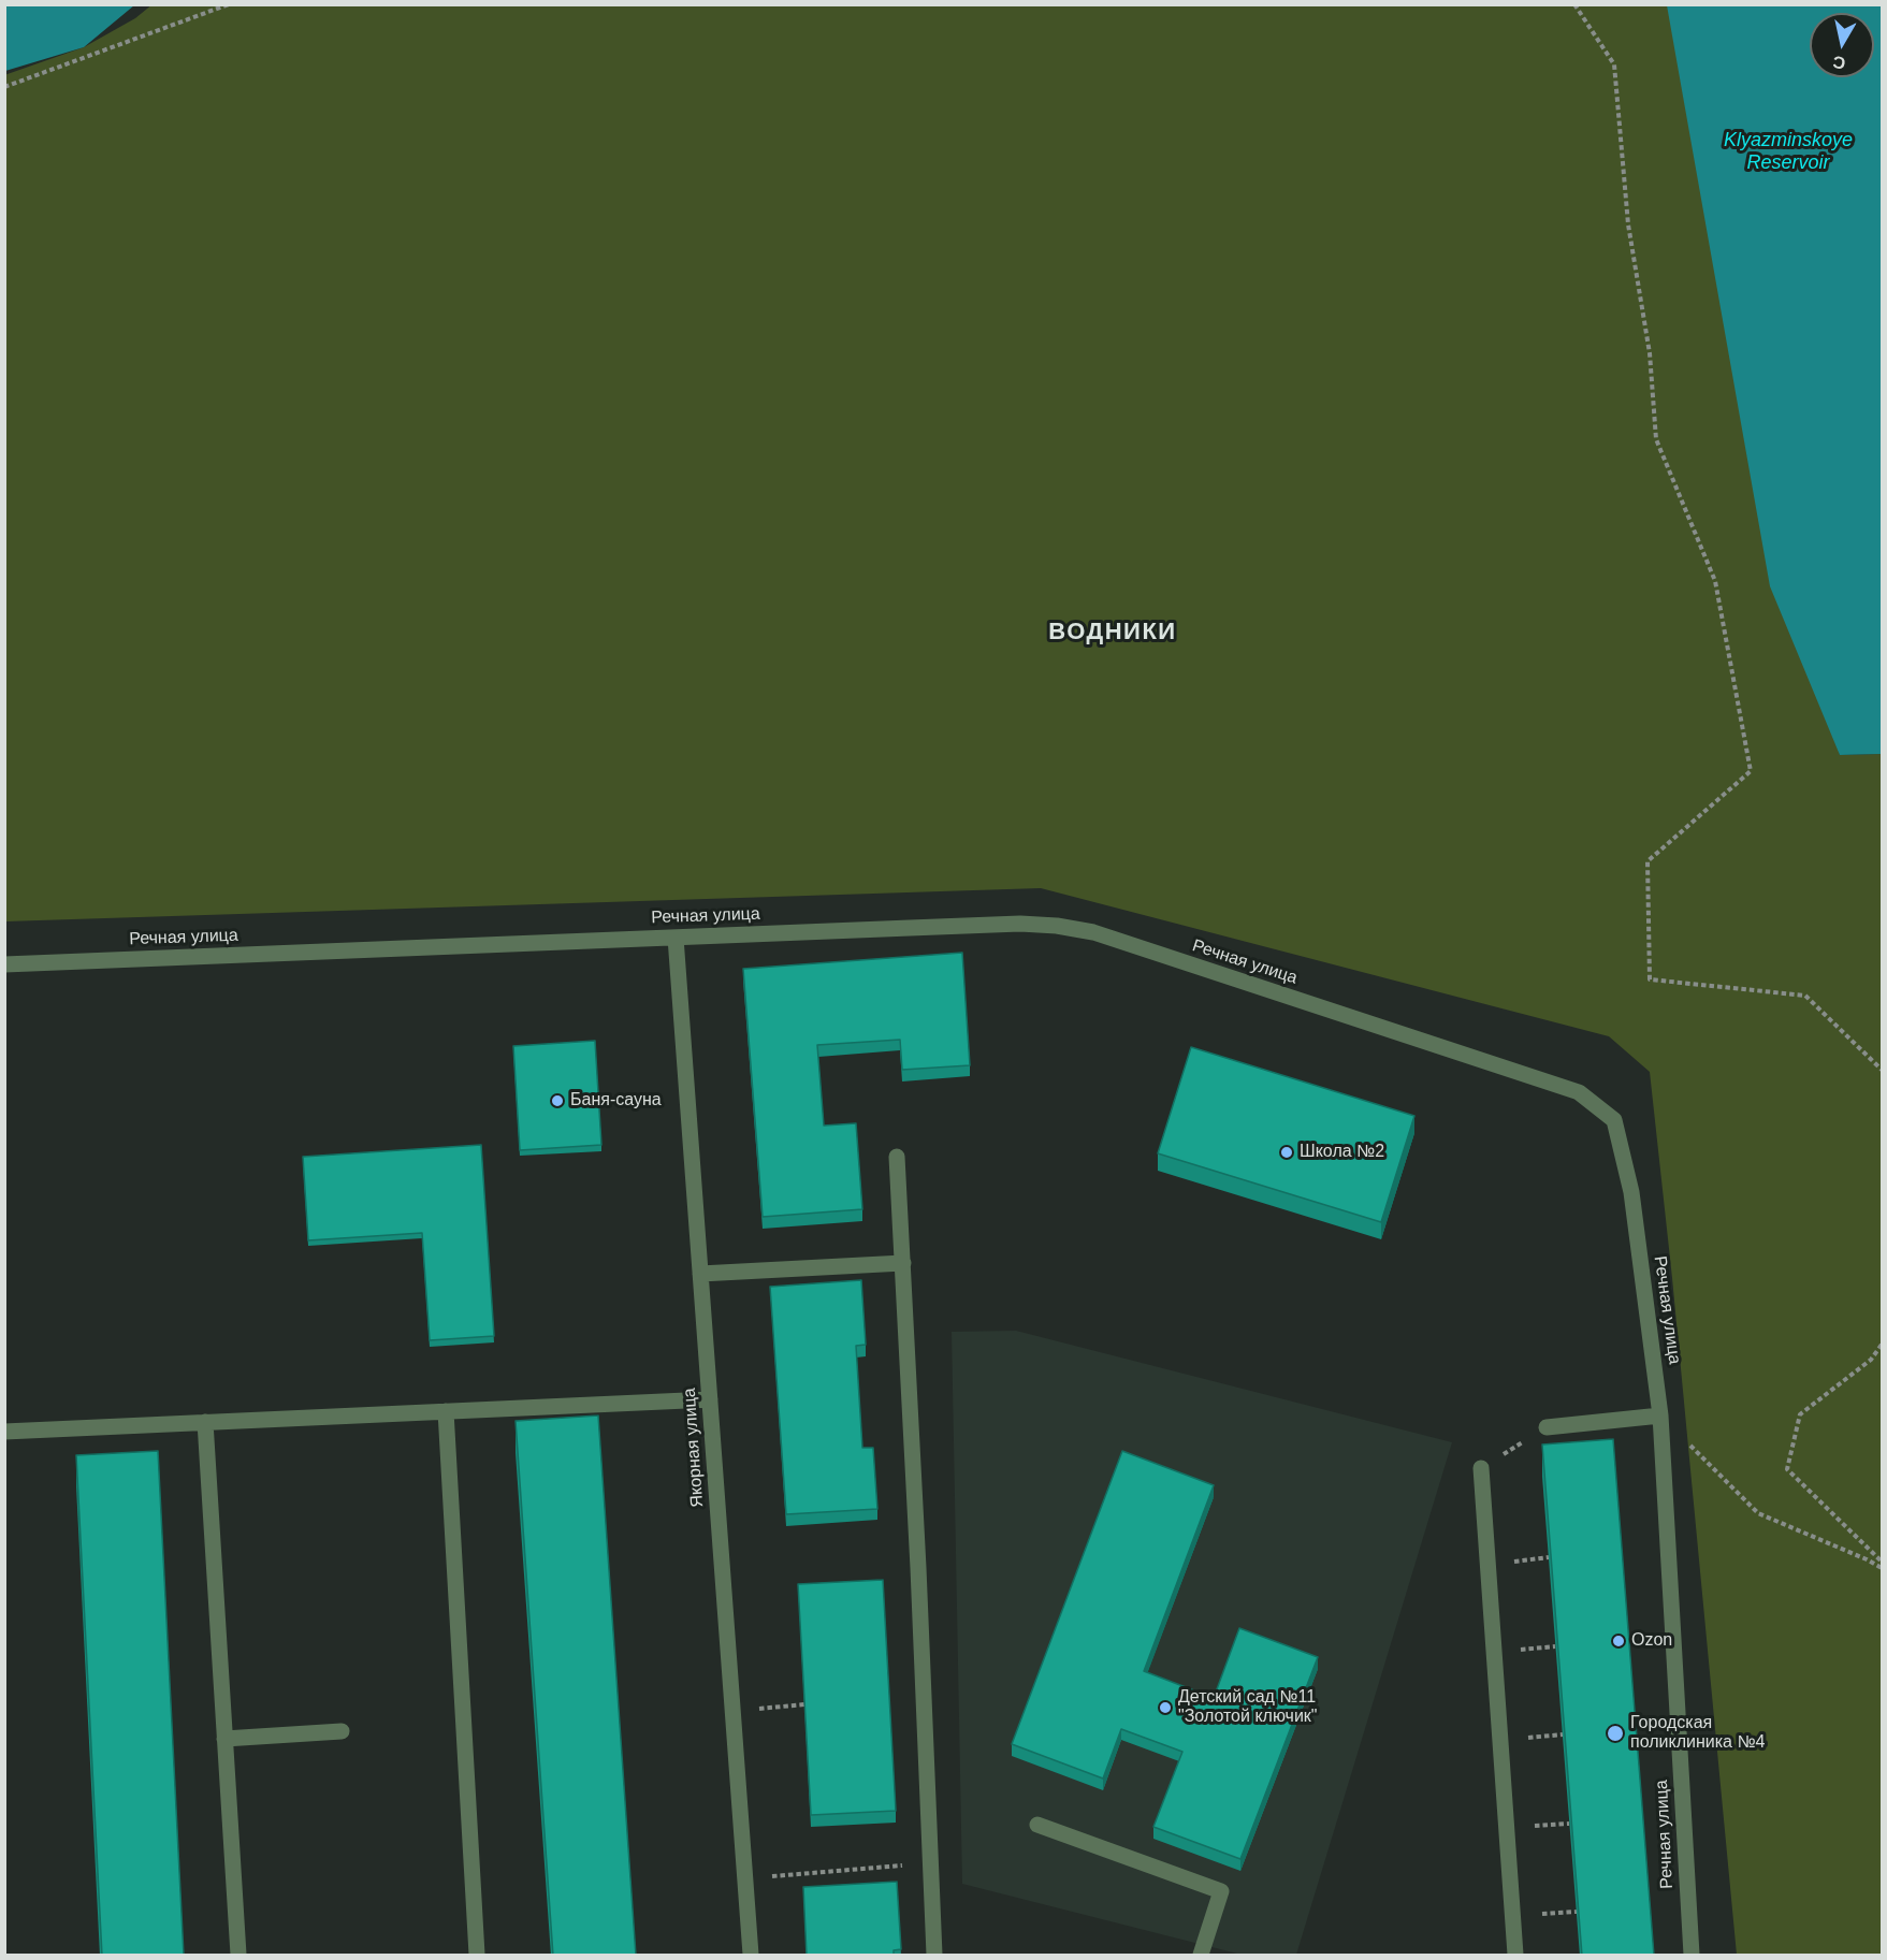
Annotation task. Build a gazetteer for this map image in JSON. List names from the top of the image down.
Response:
{
  "streets": {
    "street": ["Речная улица", "Якорная улица"]
  },
  "crossings": [
    ["Речная улица", "Якорная улица"]
  ],
  "districts": ["ВОДНИКИ"],
  "water": ["Klyazminskoye Reservoir"],
  "places": [
    "Баня-сауна",
    "Школа №2",
    "Ozon",
    "Детский сад №11 \"Золотой ключик\"",
    "Городская поликлиника №4"
  ],
  "north": "bottom"
}
